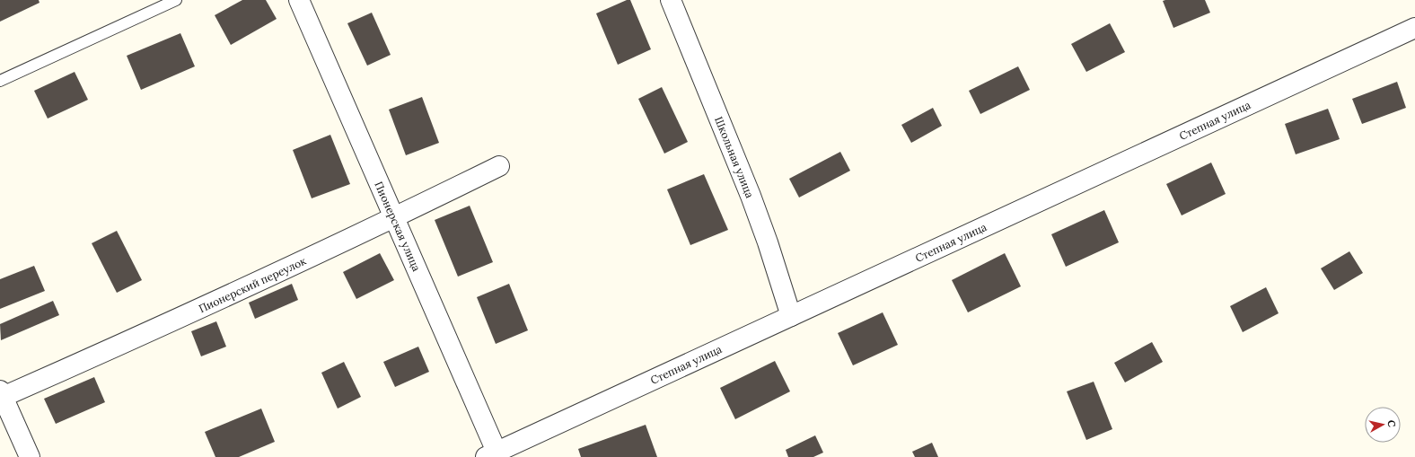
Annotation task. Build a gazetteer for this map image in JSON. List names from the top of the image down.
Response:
{
  "streets": {
    "street": [
      "Степная улица",
      "Школьная улица",
      "Пионерская улица",
      "Пионерский переулок"
    ]
  },
  "crossings": [
    ["Степная улица", "Школьная улица"],
    ["Степная улица", "Пионерская улица"],
    ["Пионерская улица", "Пионерский переулок"]
  ],
  "north": "right"
}
